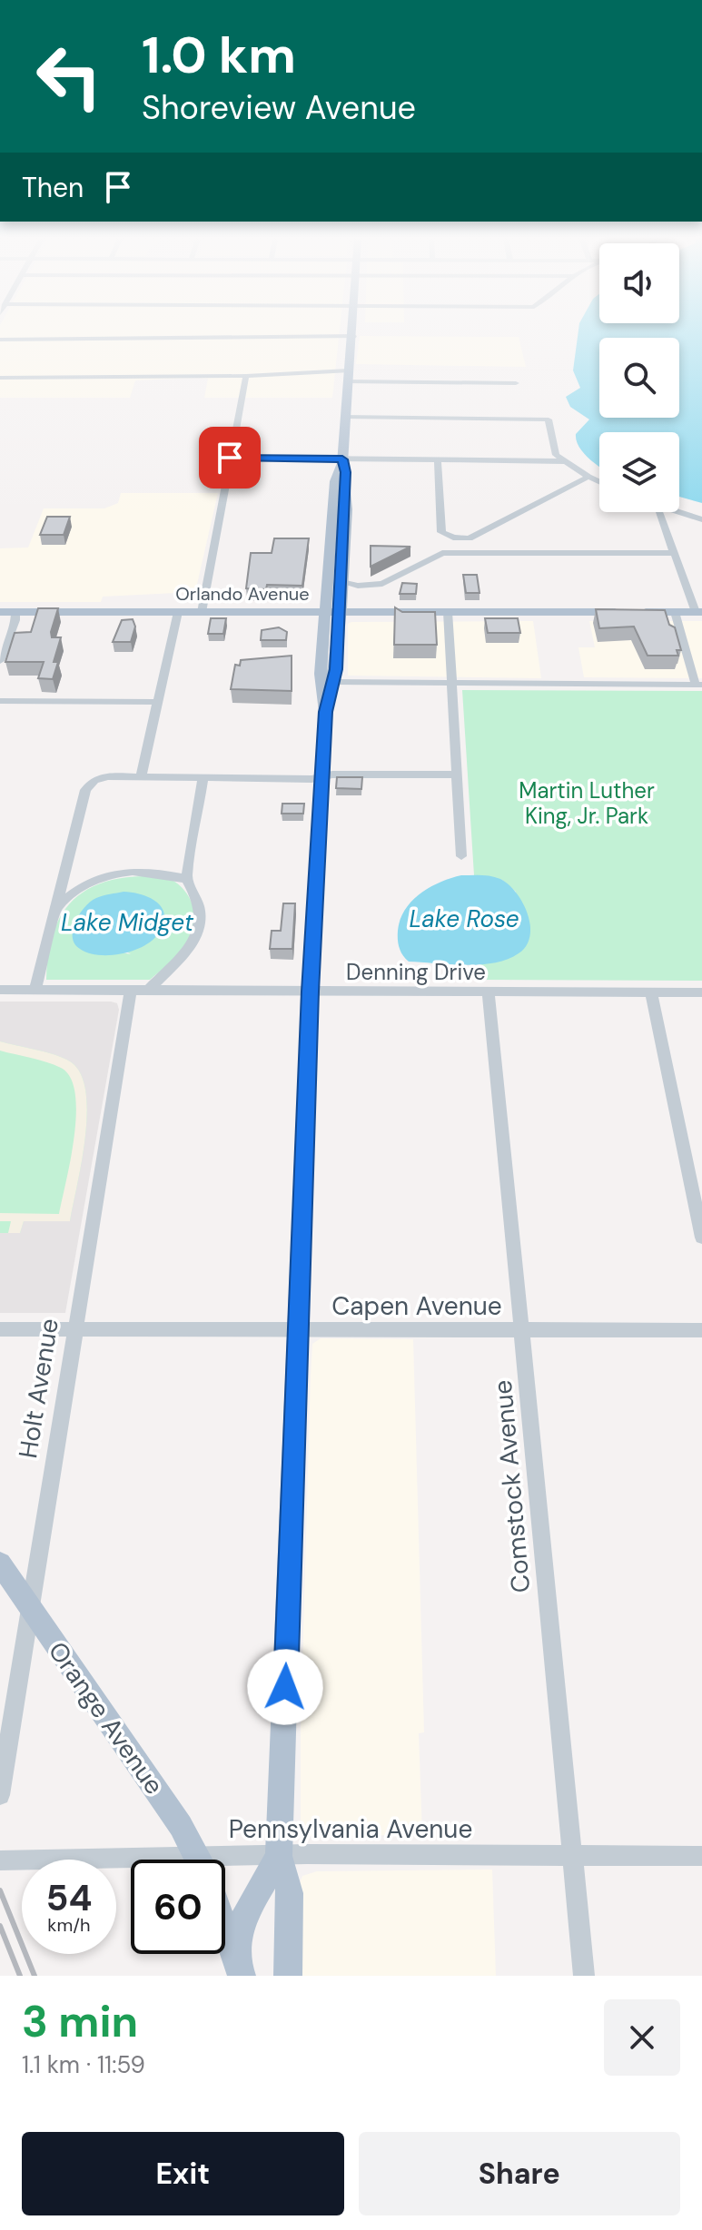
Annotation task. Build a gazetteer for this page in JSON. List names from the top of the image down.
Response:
{
  "streets": {
    "main road": ["Orlando Avenue", "Orange Avenue"],
    "street": [
      "Denning Drive",
      "Capen Avenue",
      "Holt Avenue",
      "Comstock Avenue",
      "Pennsylvania Avenue"
    ]
  },
  "crossings": [
    ["Denning Drive", "Holt Avenue"],
    ["Denning Drive", "Comstock Avenue"],
    ["Capen Avenue", "Holt Avenue"],
    ["Capen Avenue", "Comstock Avenue"],
    ["Holt Avenue", "Orange Avenue"],
    ["Comstock Avenue", "Pennsylvania Avenue"]
  ],
  "water": ["Lake Rose", "Lake Midget"],
  "parks": ["Martin Luther King, Jr. Park"],
  "page": {
    "turn": ["1.0 km", "Shoreview Avenue"],
    "then": "Then",
    "speed": "54 km/h",
    "limit": "60",
    "heading": ["3 min", "1.1 km · 11:59"],
    "buttons": ["Exit", "Share"]
  }
}
